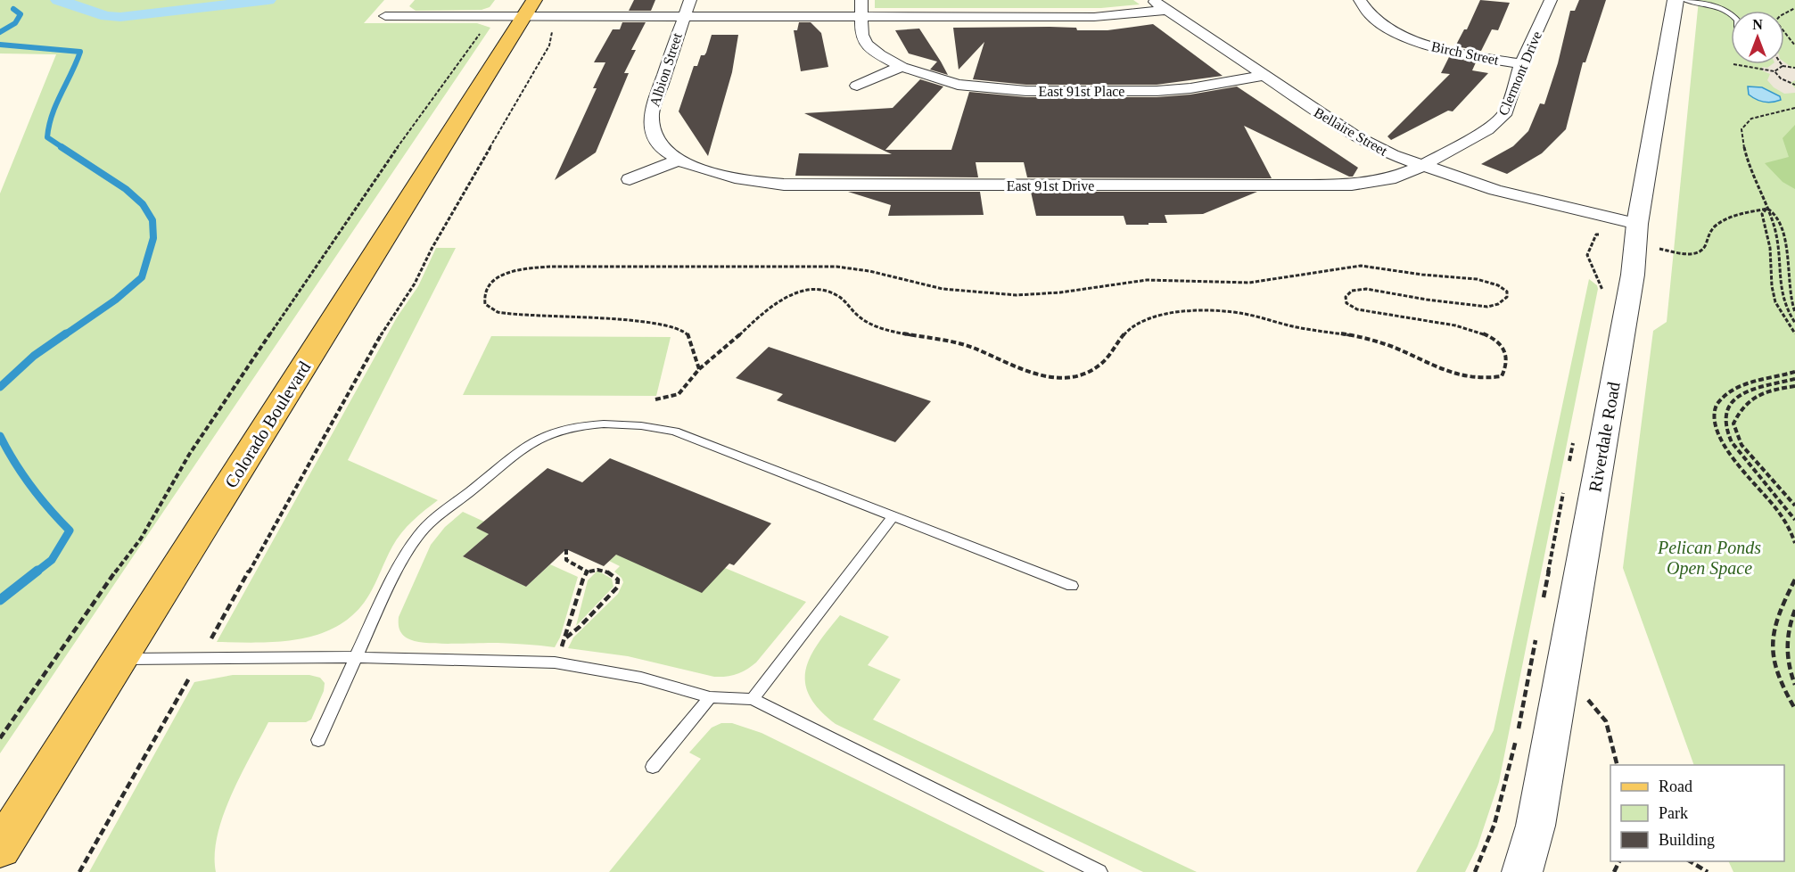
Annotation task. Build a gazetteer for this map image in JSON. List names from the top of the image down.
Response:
{
  "streets": {
    "main road": ["Colorado Boulevard"],
    "street": [
      "Birch Street",
      "Albion Street",
      "Clermont Drive",
      "East 91st Place",
      "Bellaire Street",
      "East 91st Drive",
      "Riverdale Road"
    ]
  },
  "crossings": [
    ["Birch Street", "Clermont Drive"],
    ["Albion Street", "East 91st Drive"],
    ["Clermont Drive", "Bellaire Street"],
    ["Clermont Drive", "East 91st Drive"],
    ["East 91st Place", "Bellaire Street"],
    ["Bellaire Street", "East 91st Drive"],
    ["Bellaire Street", "Riverdale Road"]
  ],
  "parks": ["Pelican Ponds Open Space"],
  "legend": ["Road", "Park", "Building"],
  "north": "top"
}
